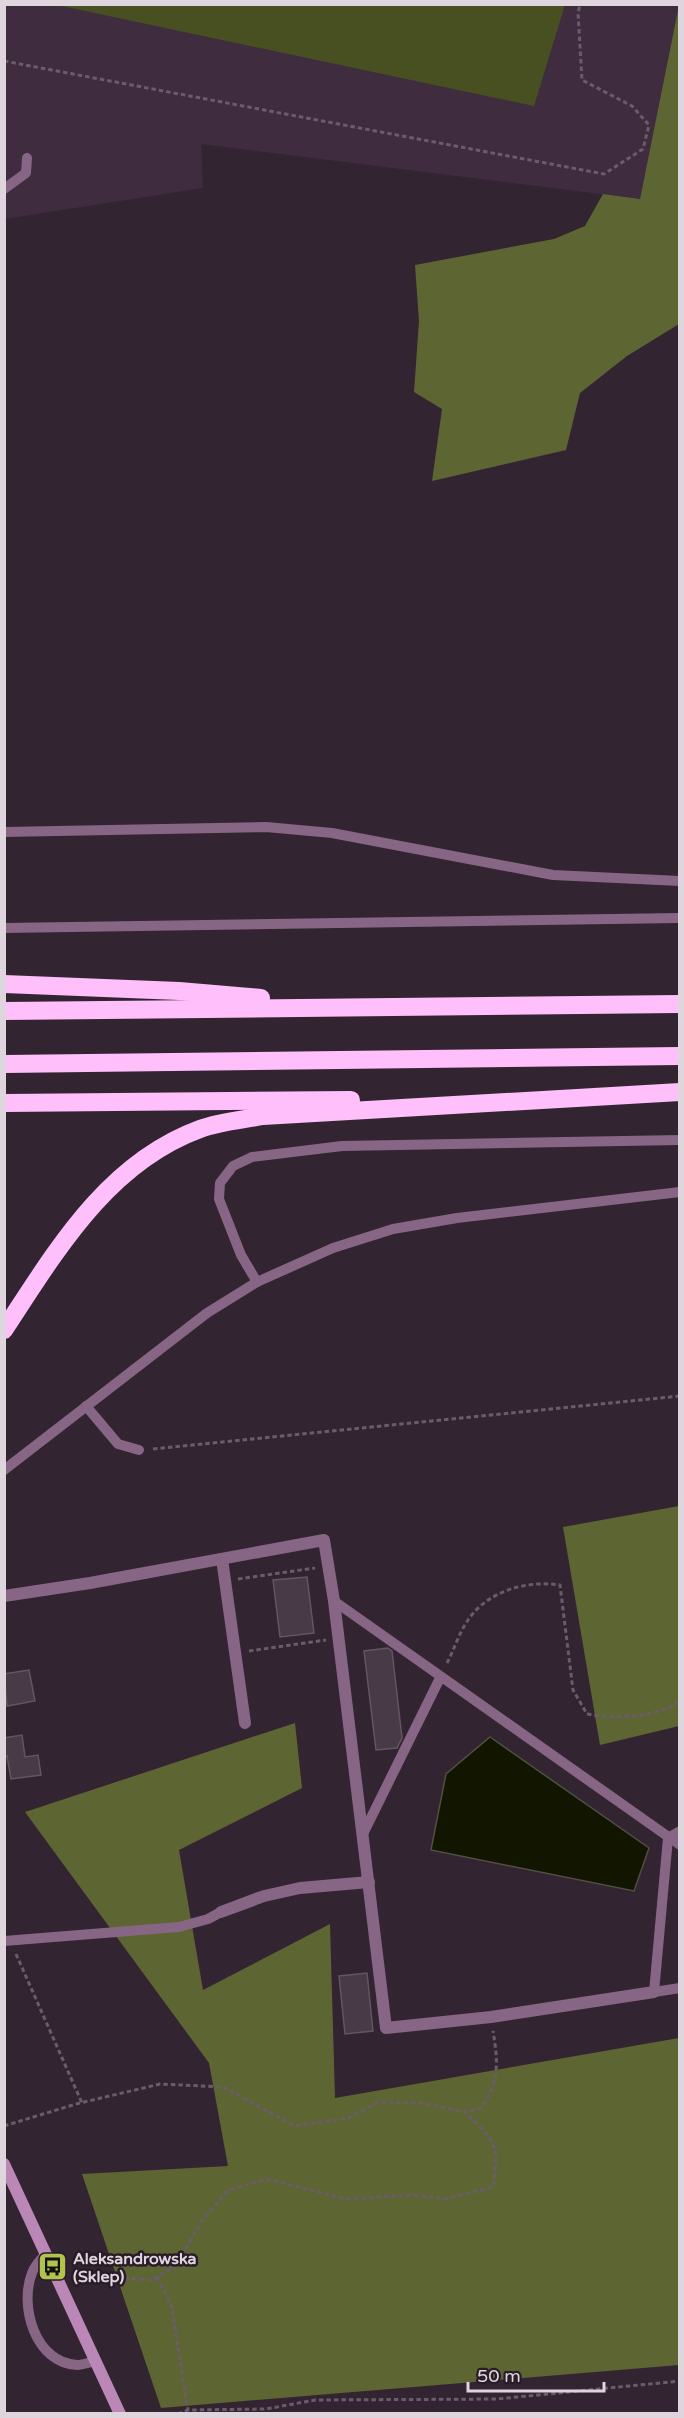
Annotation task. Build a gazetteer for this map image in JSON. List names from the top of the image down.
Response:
{
  "places": {
    "bus stop": ["Aleksandrowska (Sklep)"]
  },
  "scale_bar": "50 m"
}
